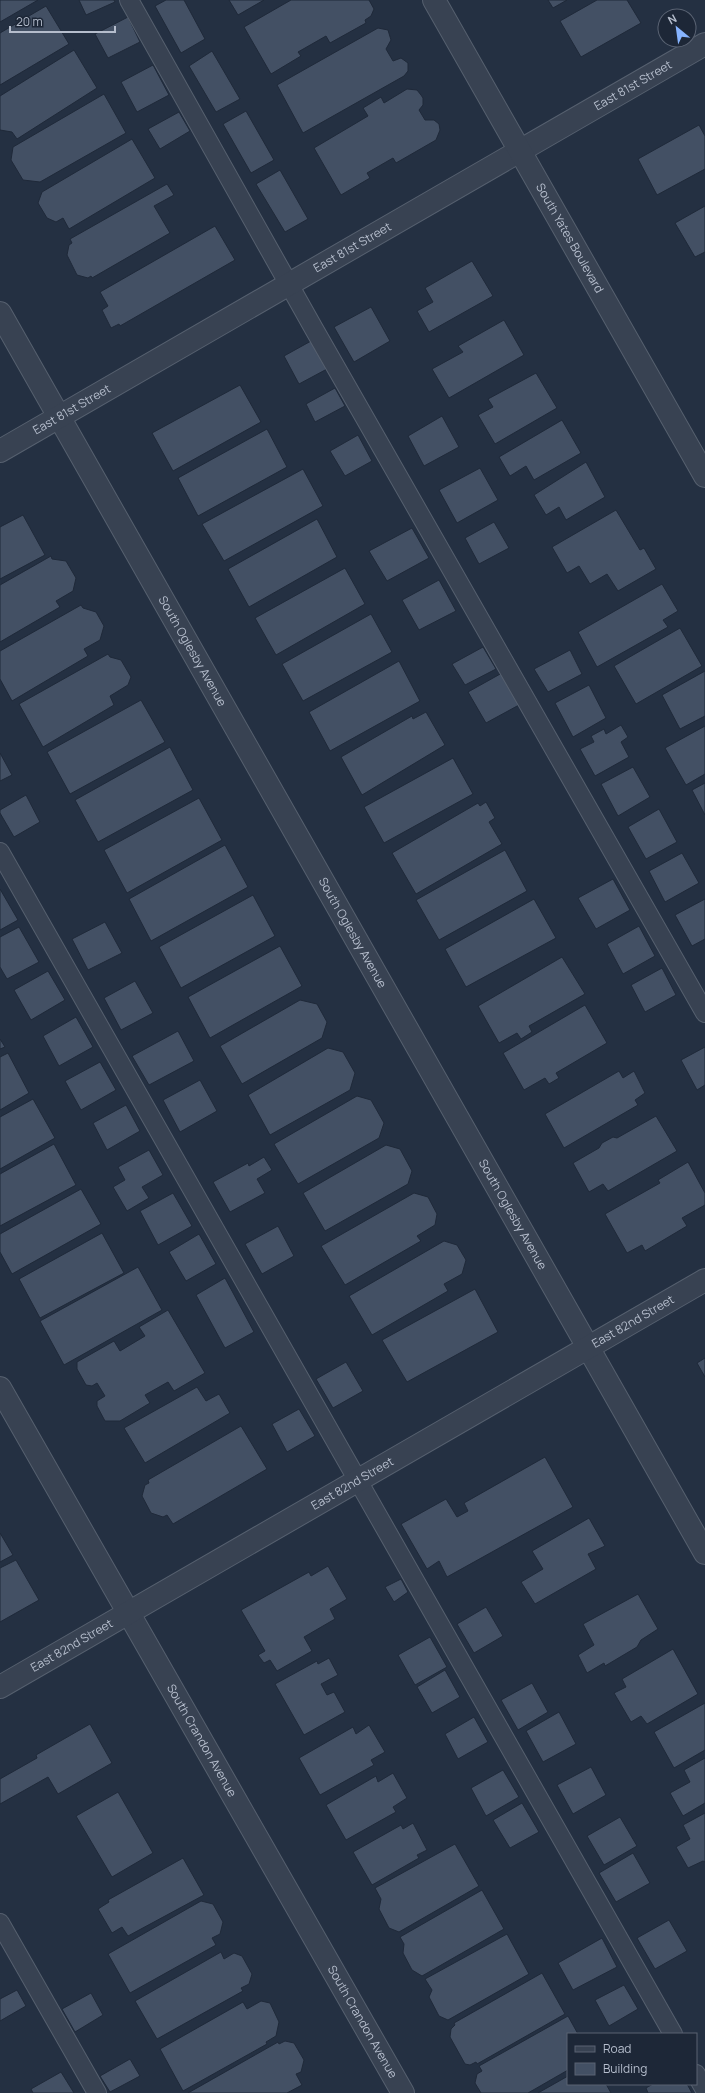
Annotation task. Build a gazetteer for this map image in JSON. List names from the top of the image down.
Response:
{
  "streets": {
    "street": [
      "East 81st Street",
      "South Yates Boulevard",
      "South Oglesby Avenue",
      "East 82nd Street",
      "South Crandon Avenue"
    ]
  },
  "crossings": [
    ["East 81st Street", "South Yates Boulevard"],
    ["East 81st Street", "South Oglesby Avenue"],
    ["South Oglesby Avenue", "East 82nd Street"],
    ["East 82nd Street", "South Crandon Avenue"]
  ],
  "legend": ["Road", "Building"],
  "scale_bar": "20 m",
  "north": "top left"
}
